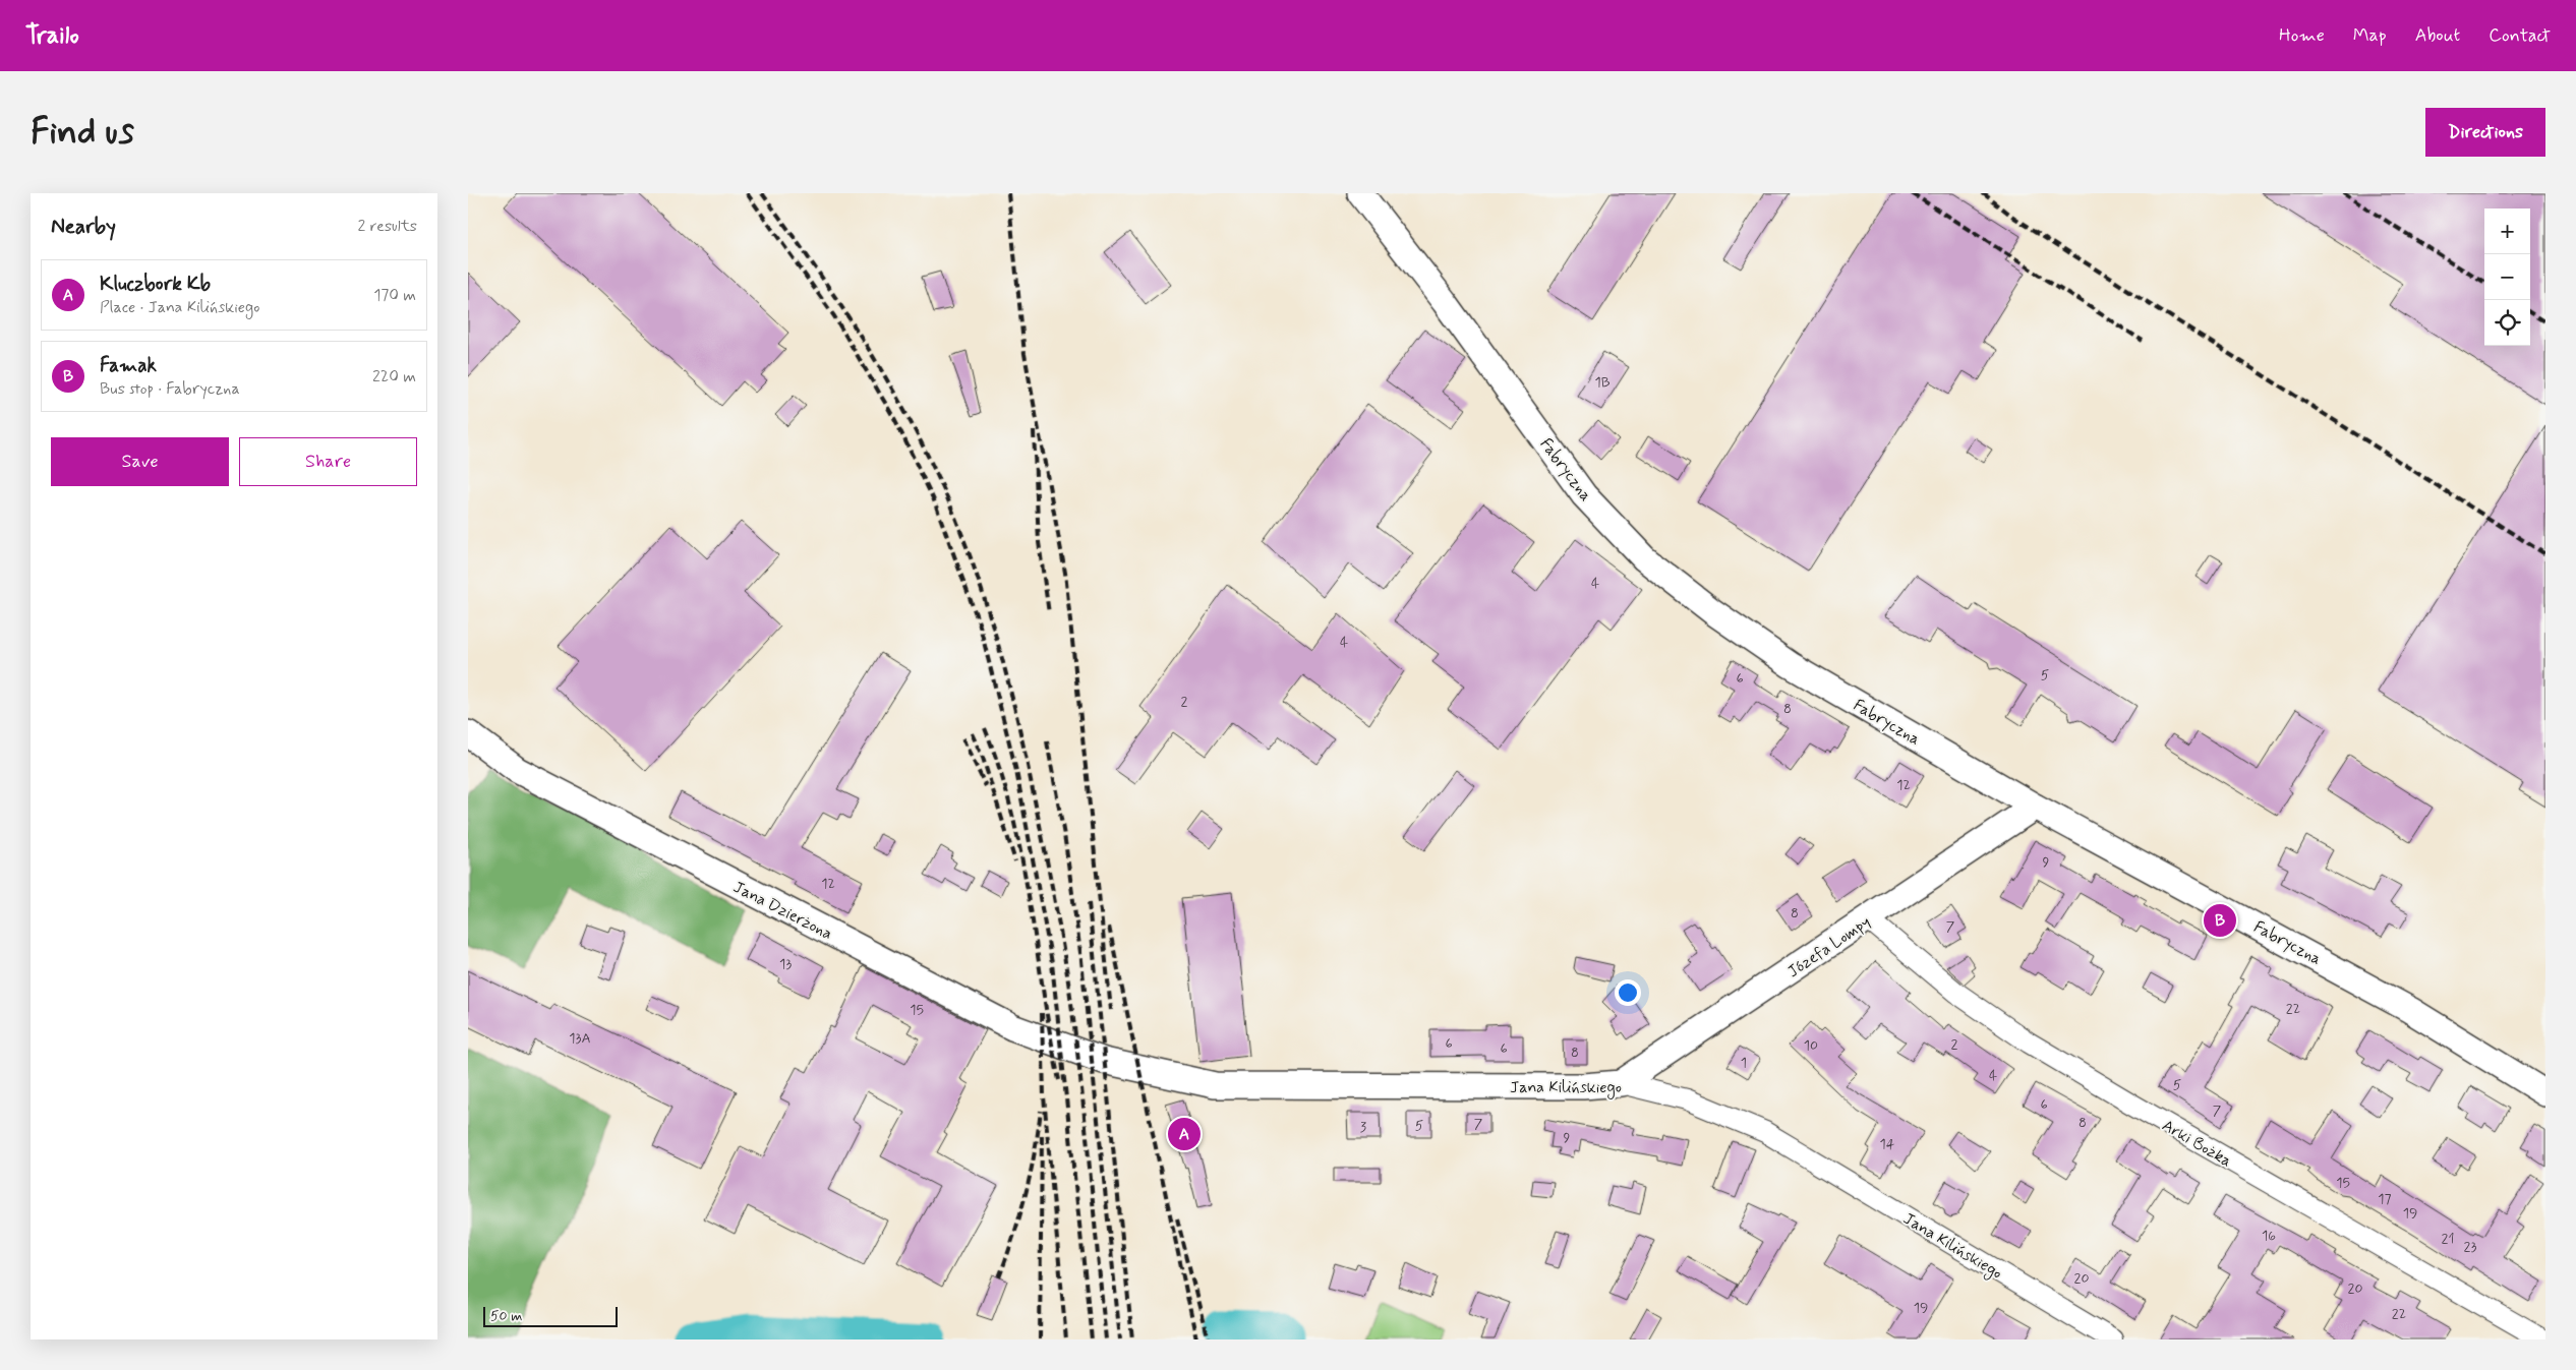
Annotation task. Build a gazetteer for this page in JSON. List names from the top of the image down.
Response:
{
  "streets": {
    "street": [
      "Fabryczna",
      "Jana Dzierżona",
      "Józefa Lompy",
      "Jana Kilińskiego",
      "Arki Bożka"
    ]
  },
  "crossings": [
    ["Fabryczna", "Józefa Lompy"],
    ["Jana Dzierżona", "Jana Kilińskiego"],
    ["Józefa Lompy", "Jana Kilińskiego"],
    ["Józefa Lompy", "Arki Bożka"]
  ],
  "house_numbers": [
    "1B",
    "4",
    "4",
    "5",
    "6",
    "2",
    "8",
    "12",
    "9",
    "12",
    "8",
    "7",
    "13",
    "22",
    "15",
    "13A",
    "6",
    "2",
    "10",
    "6",
    "8",
    "1",
    "4",
    "5",
    "6",
    "7",
    "8",
    "7",
    "5",
    "3",
    "9",
    "14",
    "15",
    "17",
    "19",
    "16",
    "21",
    "23",
    "20",
    "20",
    "19",
    "22"
  ],
  "scale_bar": "50 m",
  "page": {
    "header": "Trailo",
    "nav": [
      "Home",
      "Map",
      "About",
      "Contact"
    ],
    "buttons": [
      "Directions",
      ["Save", "Share"]
    ],
    "title": "Find us",
    "heading": ["Nearby", "2 results"],
    "map_buttons": ["+", "−"],
    "list": [
      {
        "mark": "A",
        "name": "Kluczbork Kb",
        "note": "Place · Jana Kilińskiego",
        "value": "170 m"
      },
      {
        "mark": "B",
        "name": "Famak",
        "note": "Bus stop · Fabryczna",
        "value": "220 m"
      }
    ],
    "pins": ["B", "A"],
    "scale": "50 m"
  }
}
